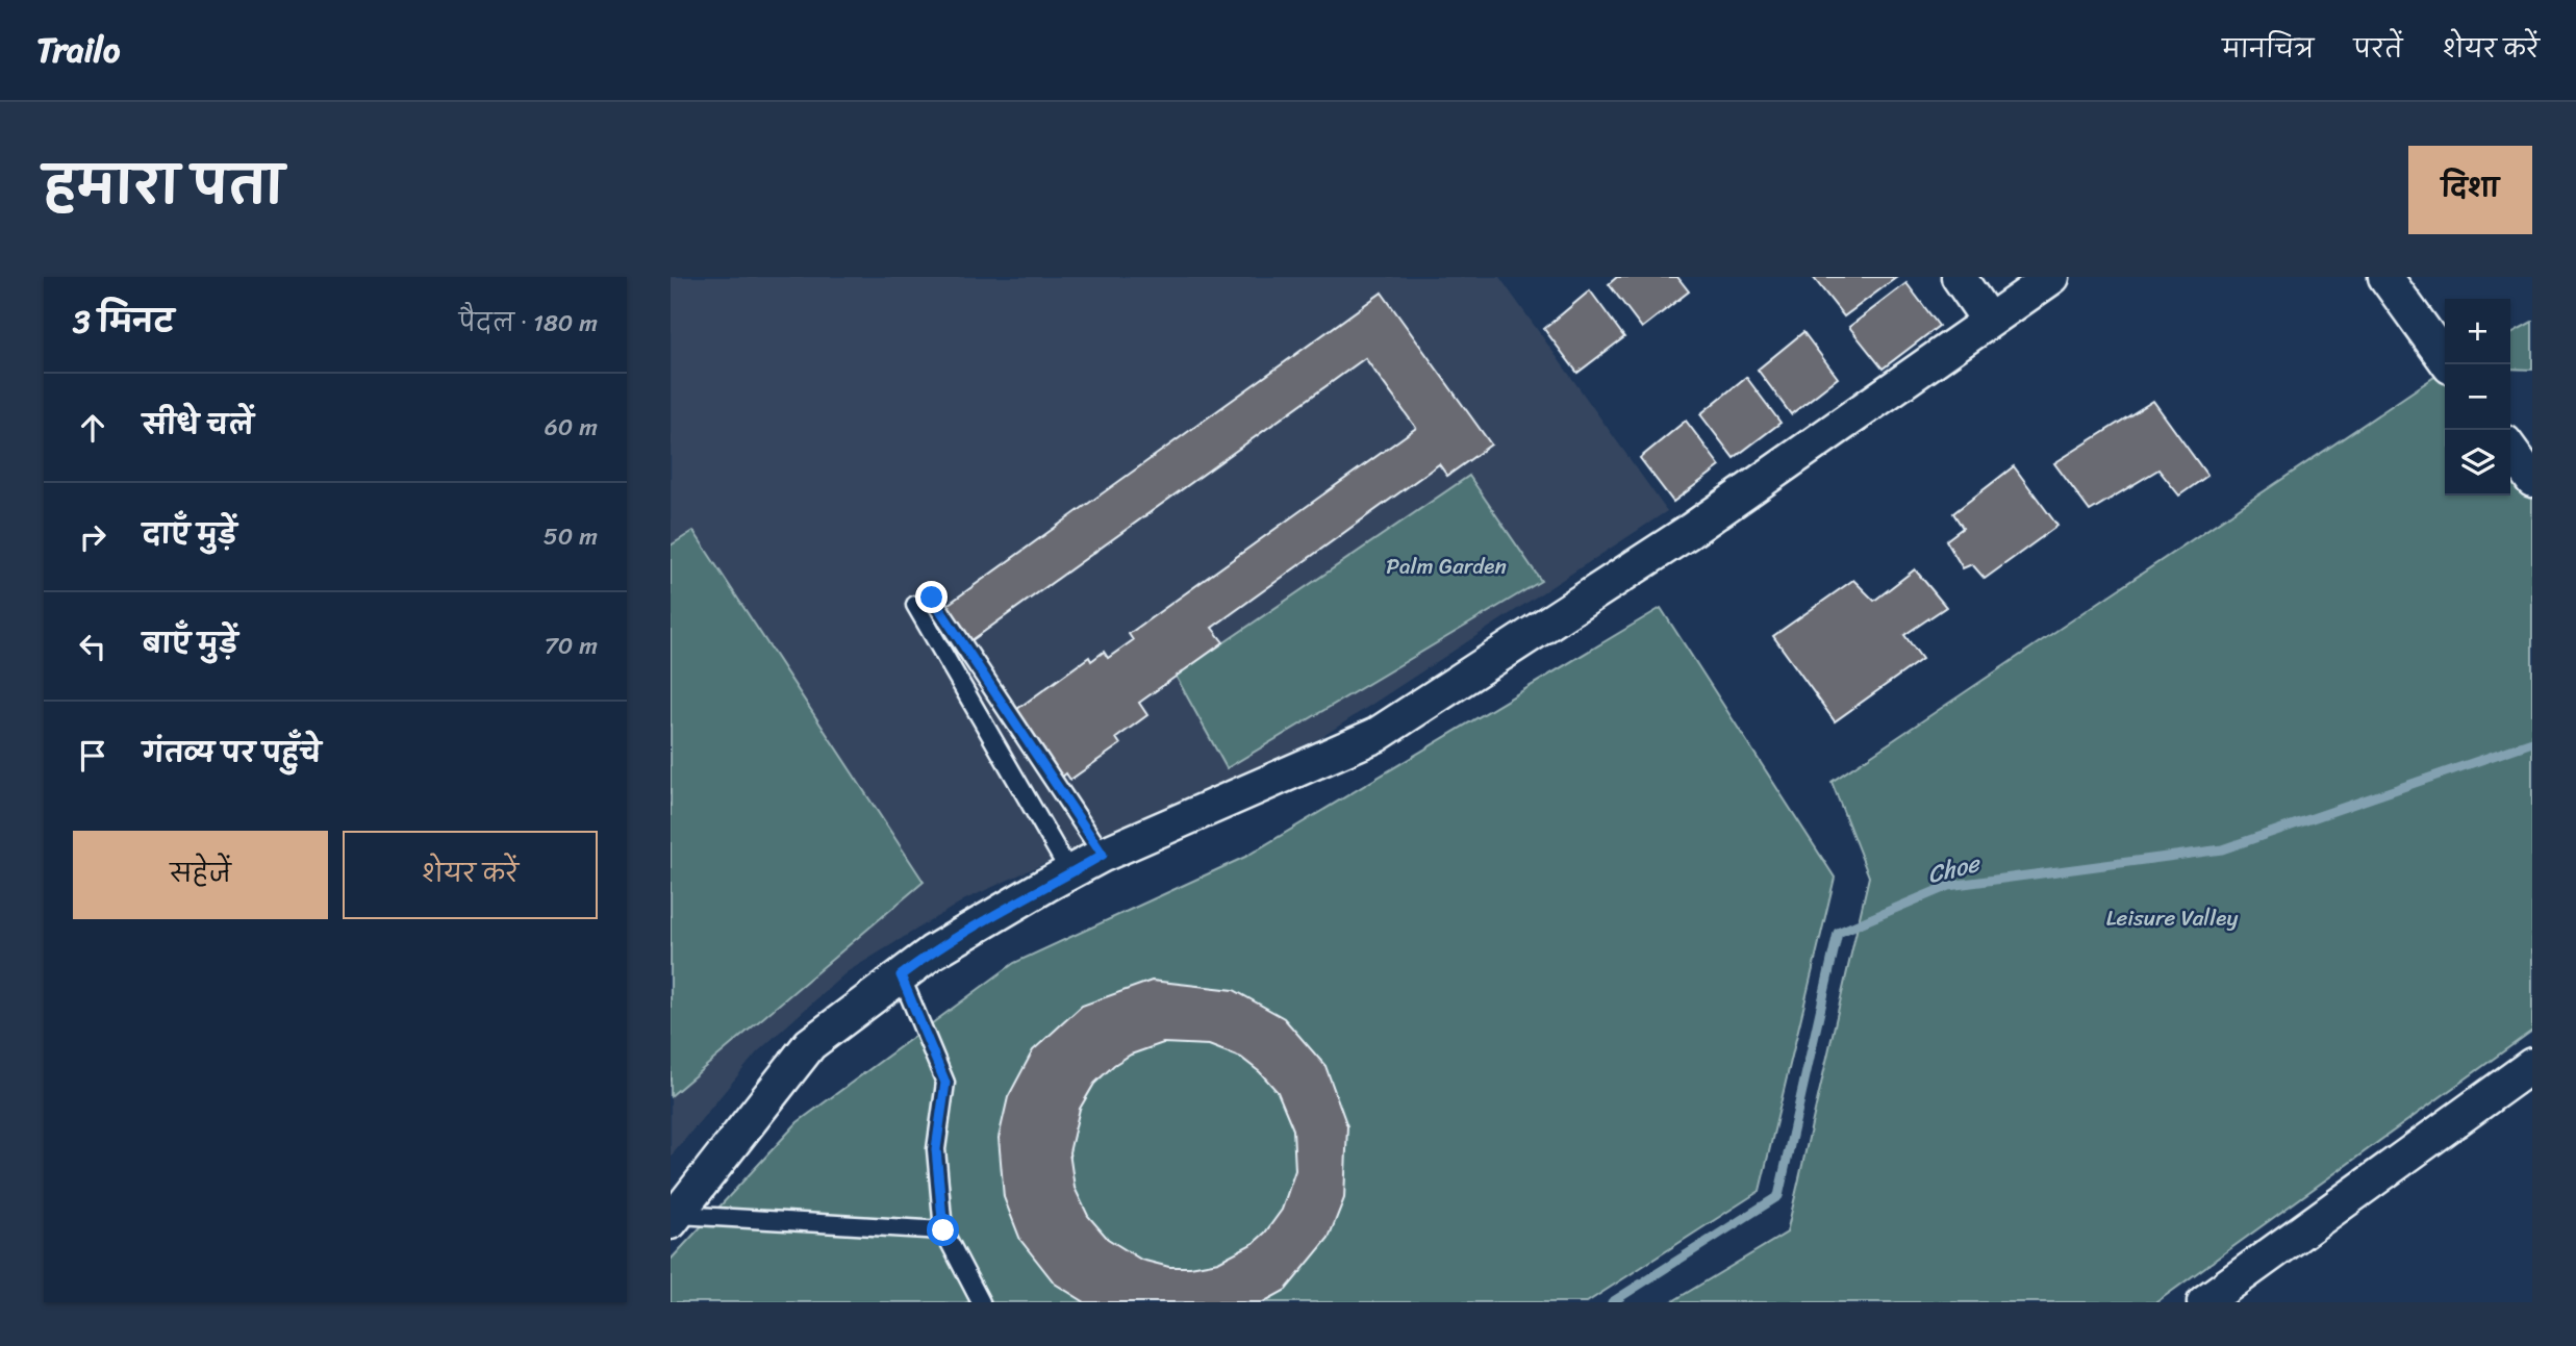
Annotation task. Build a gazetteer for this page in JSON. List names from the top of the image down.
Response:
{
  "water": ["Choe"],
  "parks": ["Palm Garden", "Leisure Valley"],
  "page": {
    "header": "Trailo",
    "nav": ["मानचित्र", "परतें", "शेयर करें"],
    "title": "हमारा पता",
    "buttons": [
      "दिशा",
      ["सहेजें", "शेयर करें"]
    ],
    "heading": ["3 मिनट", "पैदल · 180 m"],
    "map_buttons": ["+", "−"],
    "list": [
      ["सीधे चलें", "60 m"],
      ["दाएँ मुड़ें", "50 m"],
      ["बाएँ मुड़ें", "70 m"],
      "गंतव्य पर पहुँचे"
    ]
  }
}
